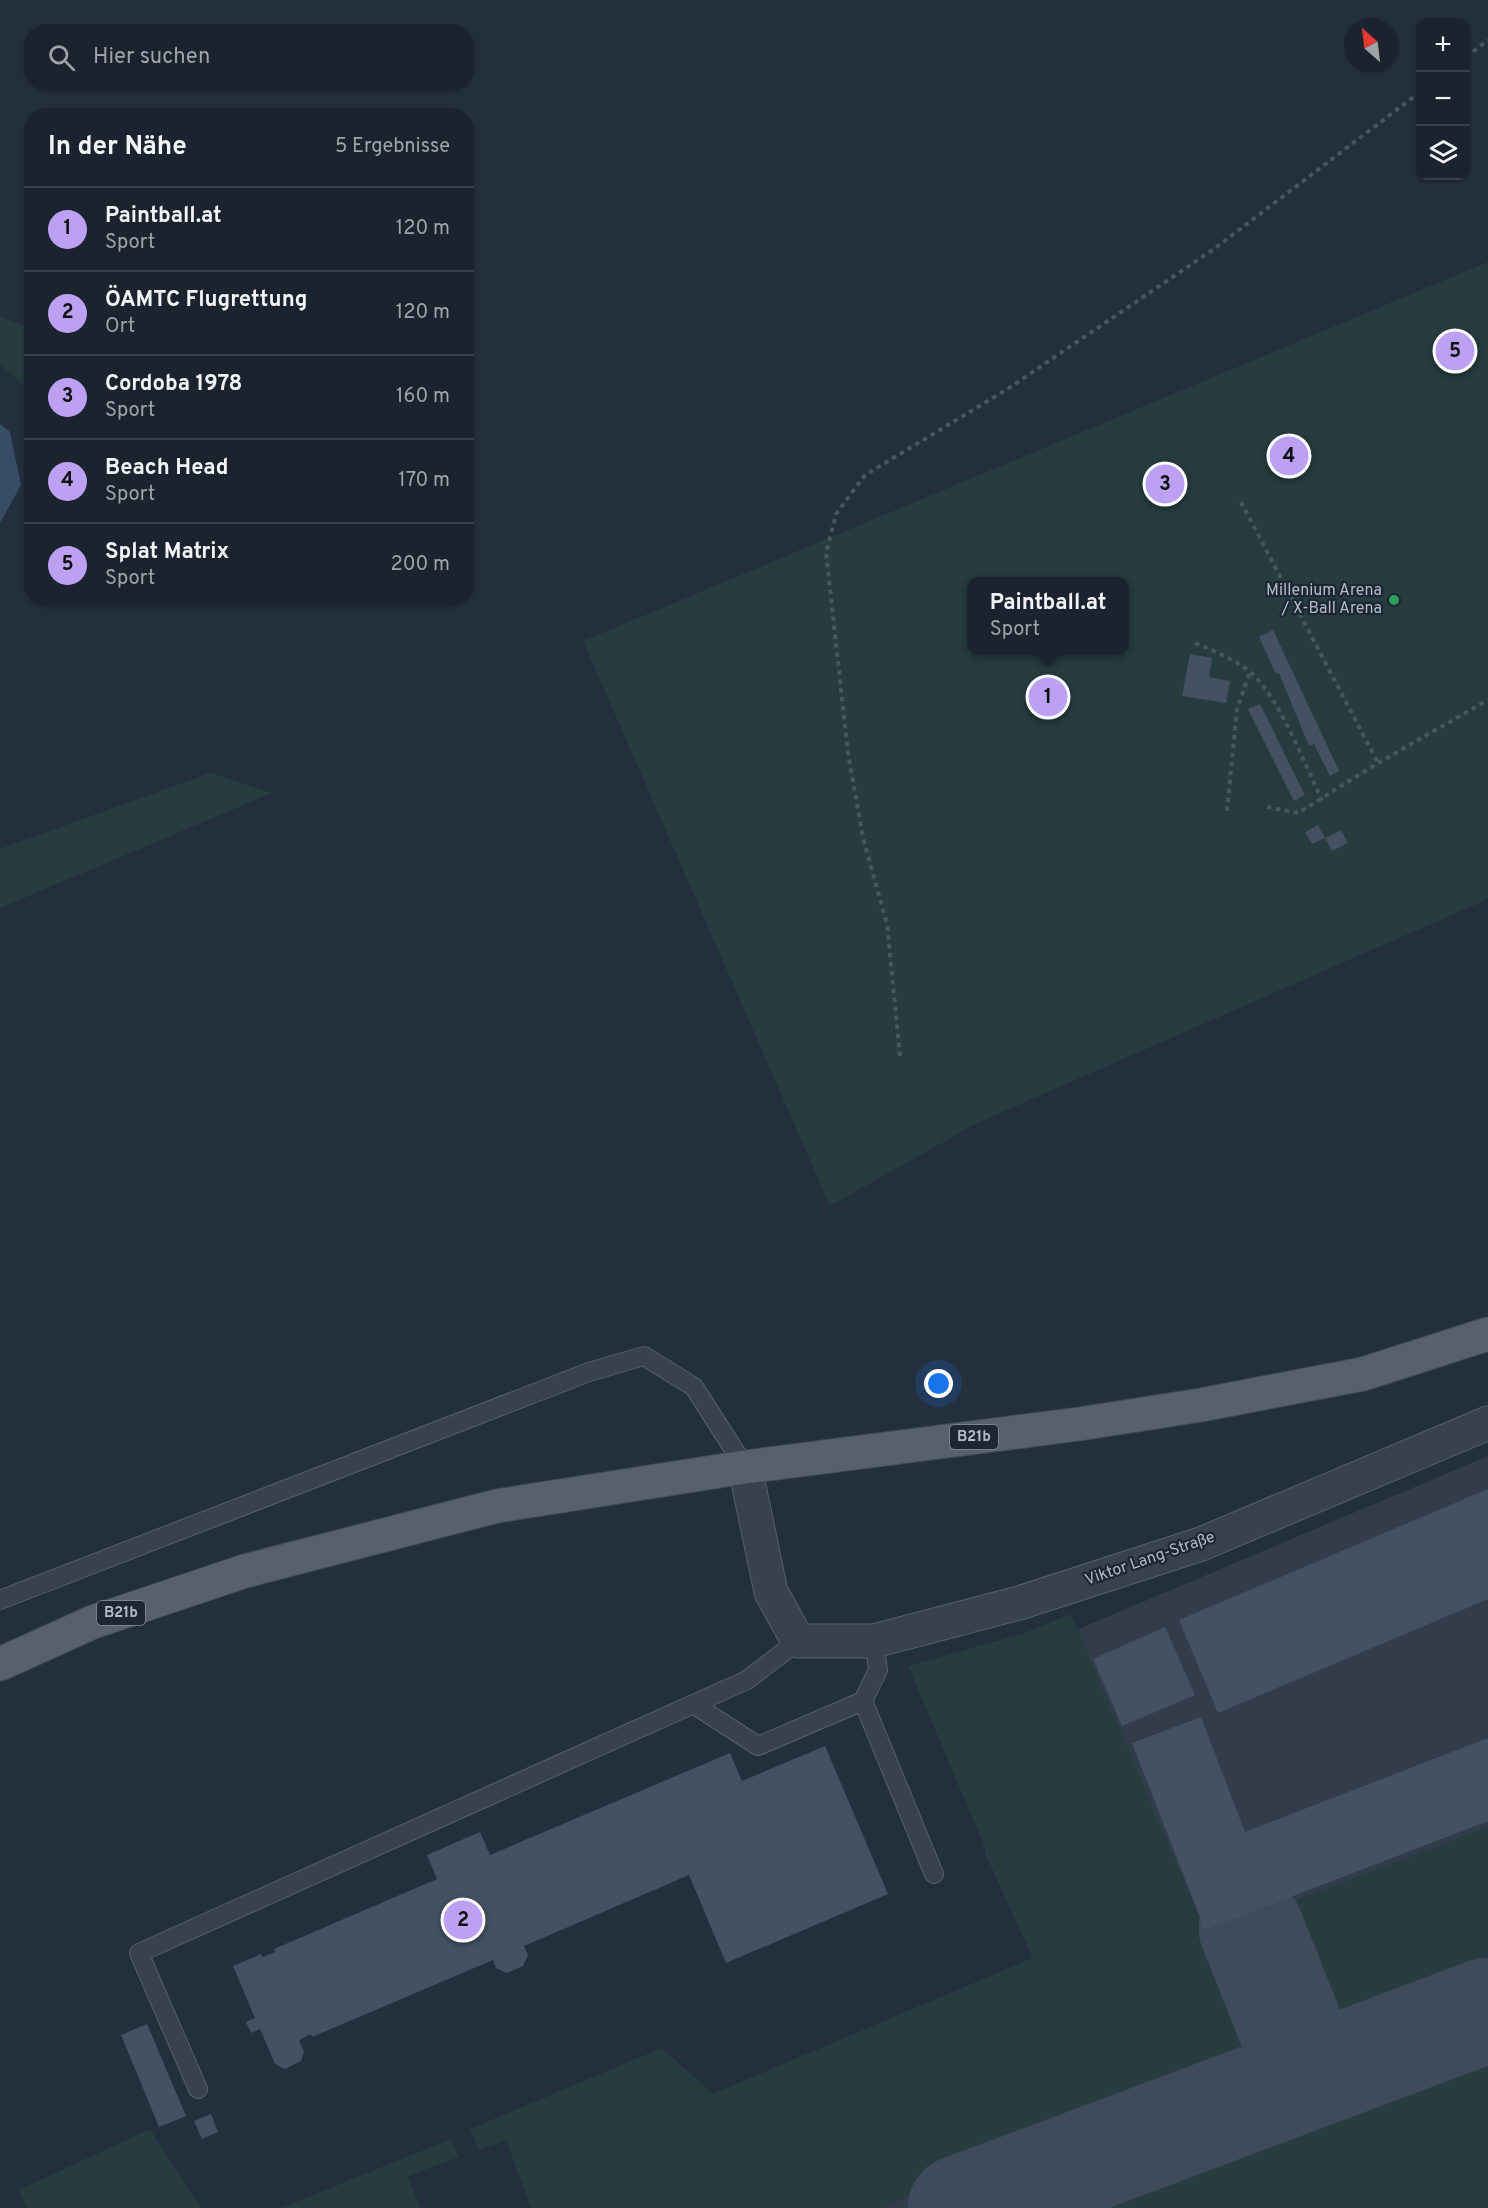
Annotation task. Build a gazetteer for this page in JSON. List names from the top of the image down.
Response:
{
  "streets": {
    "main road": ["B21b"],
    "street": ["Viktor Lang-Straße"]
  },
  "places": ["Millenium Arena / X-Ball Arena"],
  "north": "top left",
  "page": {
    "map_buttons": ["+", "−"],
    "search": "Hier suchen",
    "heading": ["In der Nähe", "5 Ergebnisse"],
    "list": [
      {
        "mark": "1",
        "name": "Paintball.at",
        "note": "Sport",
        "value": "120 m"
      },
      {
        "mark": "2",
        "name": "ÖAMTC Flugrettung",
        "note": "Ort",
        "value": "120 m"
      },
      {
        "mark": "3",
        "name": "Cordoba 1978",
        "note": "Sport",
        "value": "160 m"
      },
      {
        "mark": "4",
        "name": "Beach Head",
        "note": "Sport",
        "value": "170 m"
      },
      {
        "mark": "5",
        "name": "Splat Matrix",
        "note": "Sport",
        "value": "200 m"
      }
    ],
    "pins": [
      "5",
      "4",
      "3",
      "1",
      "2"
    ],
    "popup": ["Paintball.at", "Sport"]
  }
}
